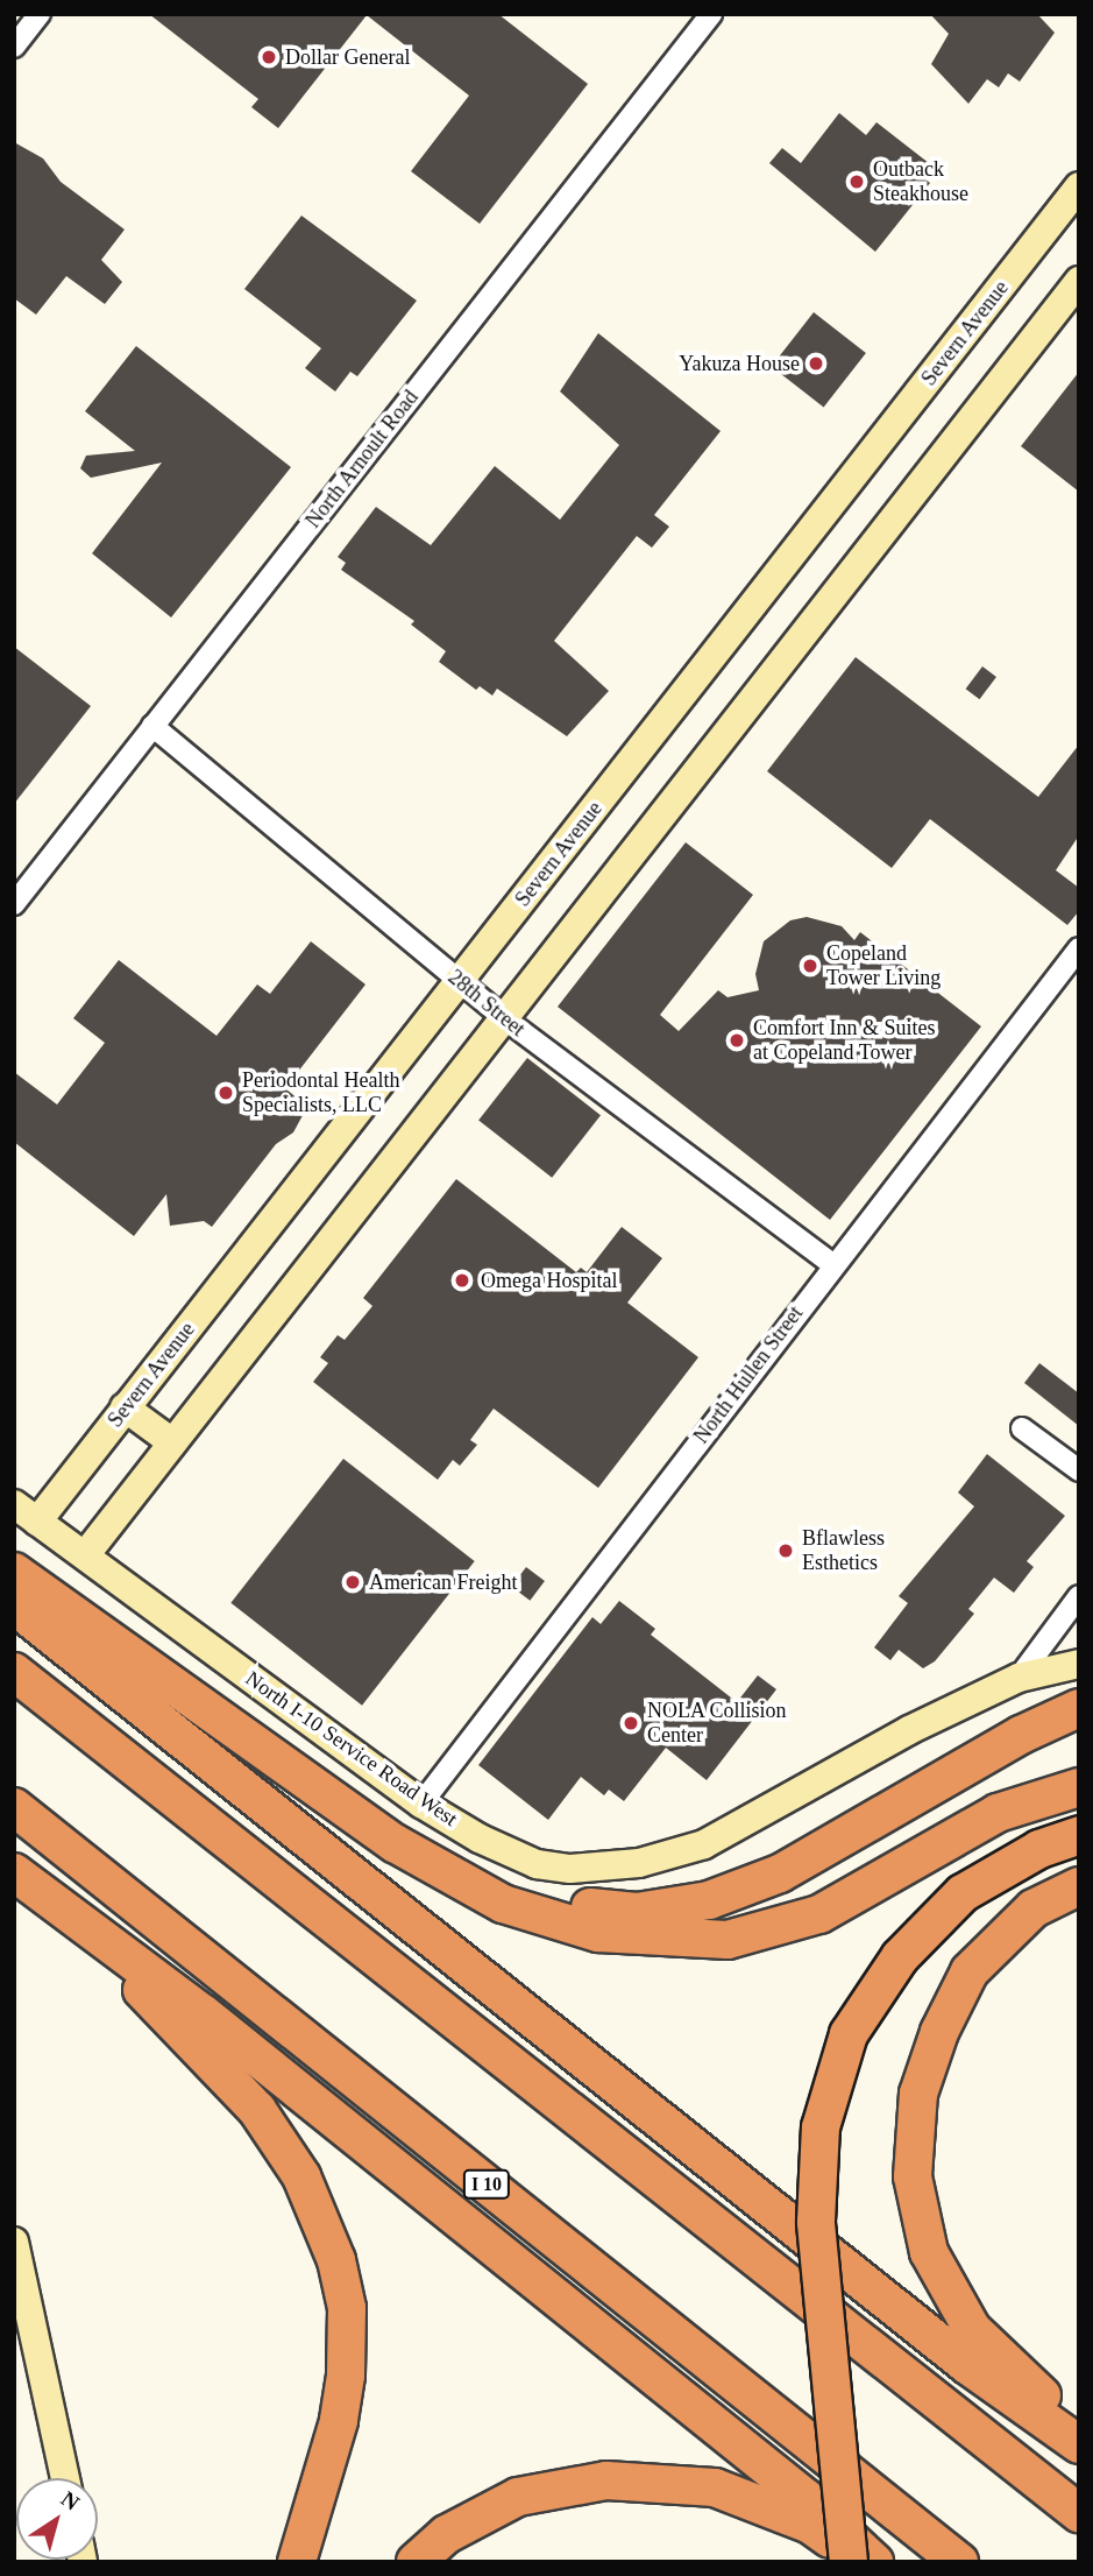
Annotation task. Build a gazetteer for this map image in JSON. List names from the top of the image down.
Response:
{
  "streets": {
    "highway": ["I 10"],
    "street": [
      "Severn Avenue",
      "North Arnoult Road",
      "28th Street",
      "North Hullen Street",
      "North I-10 Service Road West"
    ]
  },
  "crossings": [
    ["Severn Avenue", "28th Street"],
    ["Severn Avenue", "North I-10 Service Road West"],
    ["North Arnoult Road", "28th Street"],
    ["28th Street", "North Hullen Street"],
    ["North Hullen Street", "North I-10 Service Road West"]
  ],
  "places": [
    "Dollar General",
    "Outback Steakhouse",
    "Yakuza House",
    "Copeland Tower Living",
    "Comfort Inn & Suites at Copeland Tower",
    "Periodontal Health Specialists, LLC",
    "Omega Hospital",
    "Bflawless Esthetics",
    "American Freight",
    "NOLA Collision Center"
  ],
  "north": "top right"
}
